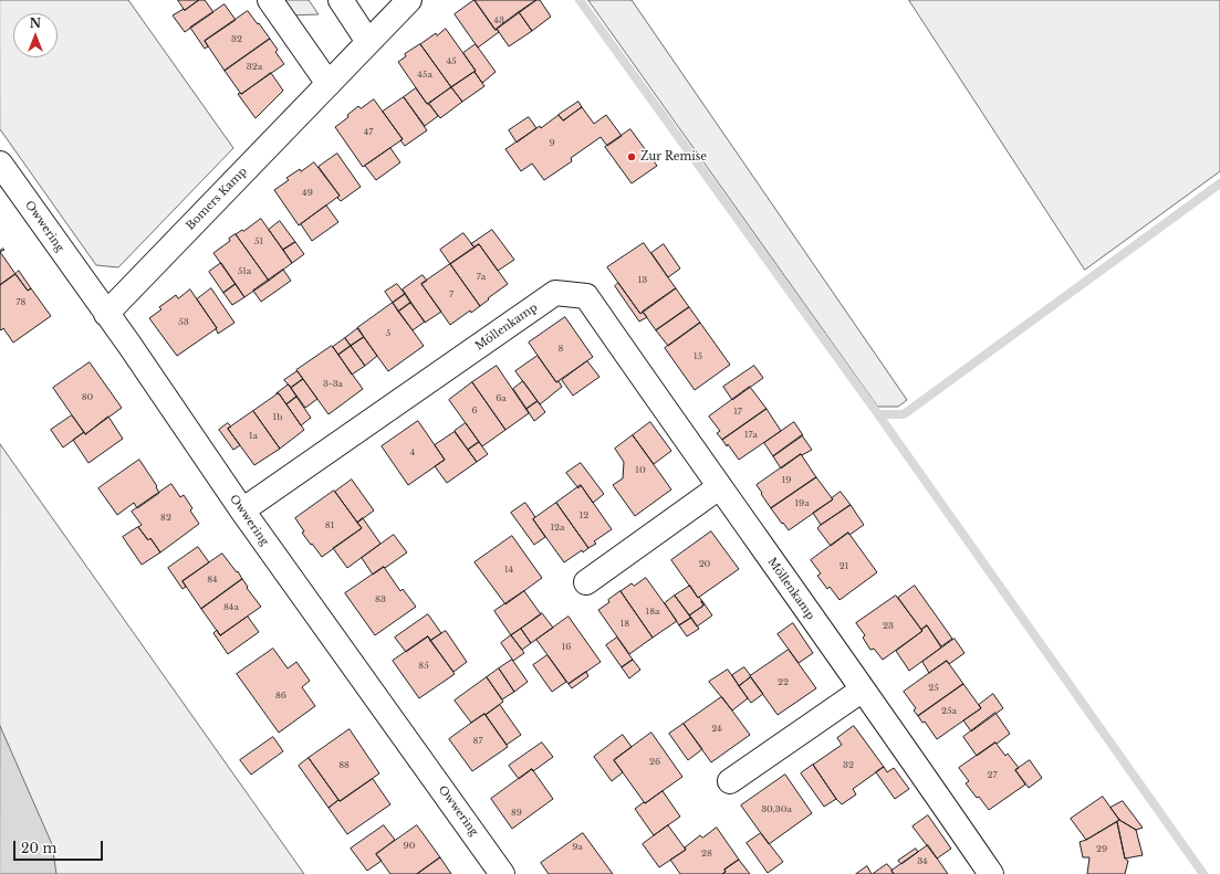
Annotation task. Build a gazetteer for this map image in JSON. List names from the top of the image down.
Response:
{
  "streets": {
    "street": ["Bomers Kamp", "Owwering", "Möllenkamp"]
  },
  "crossings": [
    ["Bomers Kamp", "Owwering"],
    ["Owwering", "Möllenkamp"]
  ],
  "places": ["Zur Remise"],
  "house_numbers": [
    "43",
    "32",
    "45",
    "32a",
    "45a",
    "47",
    "9",
    "49",
    "51",
    "51a",
    "7a",
    "13",
    "7",
    "78",
    "53",
    "5",
    "8",
    "15",
    "3-3a",
    "80",
    "6a",
    "6",
    "17",
    "1b",
    "17a",
    "1a",
    "4",
    "10",
    "19",
    "19a",
    "12",
    "82",
    "81",
    "12a",
    "20",
    "21",
    "14",
    "84",
    "83",
    "84a",
    "18a",
    "18",
    "23",
    "16",
    "85",
    "22",
    "25",
    "86",
    "25a",
    "24",
    "87",
    "26",
    "88",
    "32",
    "27",
    "30,30a",
    "89",
    "90",
    "9a",
    "29",
    "28",
    "34"
  ],
  "scale_bar": "20 m",
  "north": "top"
}
